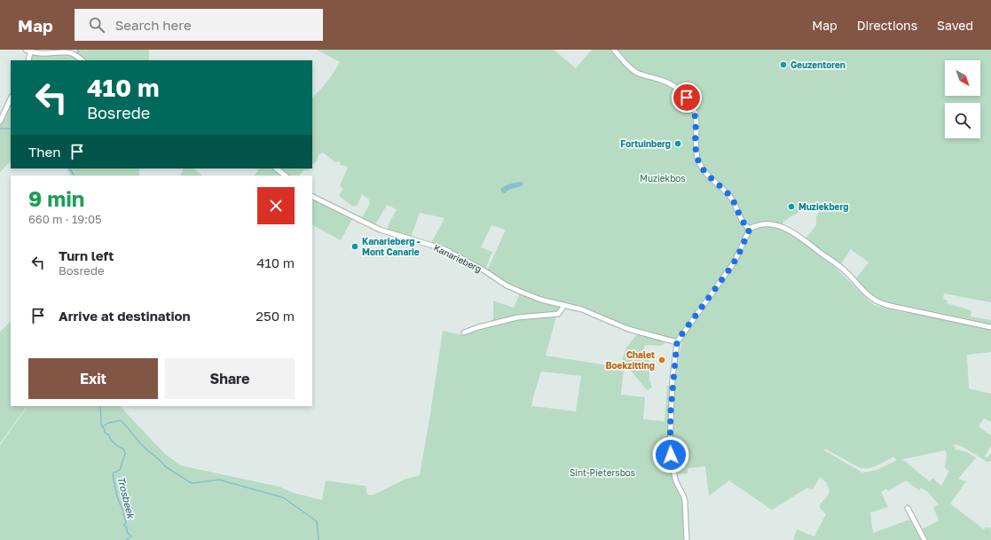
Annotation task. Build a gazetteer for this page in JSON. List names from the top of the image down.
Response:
{
  "streets": {
    "street": ["Kanarieberg"]
  },
  "water": ["Trosbeek"],
  "parks": ["Muziekbos", "Sint-Pietersbos"],
  "places": [
    "Geuzentoren",
    "Fortuinberg",
    "Muziekberg",
    "Kanarieberg - Mont Canarie",
    "Chalet Boekzitting"
  ],
  "north": "bottom right",
  "page": {
    "header": "Map",
    "search": "Search here",
    "nav": ["Map", "Directions", "Saved"],
    "turn": ["410 m", "Bosrede"],
    "then": "Then",
    "heading": ["9 min", "660 m · 19:05"],
    "list": [
      {
        "name": "Turn left",
        "note": "Bosrede",
        "value": "410 m"
      },
      {
        "name": "Arrive at destination",
        "value": "250 m"
      }
    ],
    "buttons": ["Exit", "Share"]
  }
}
